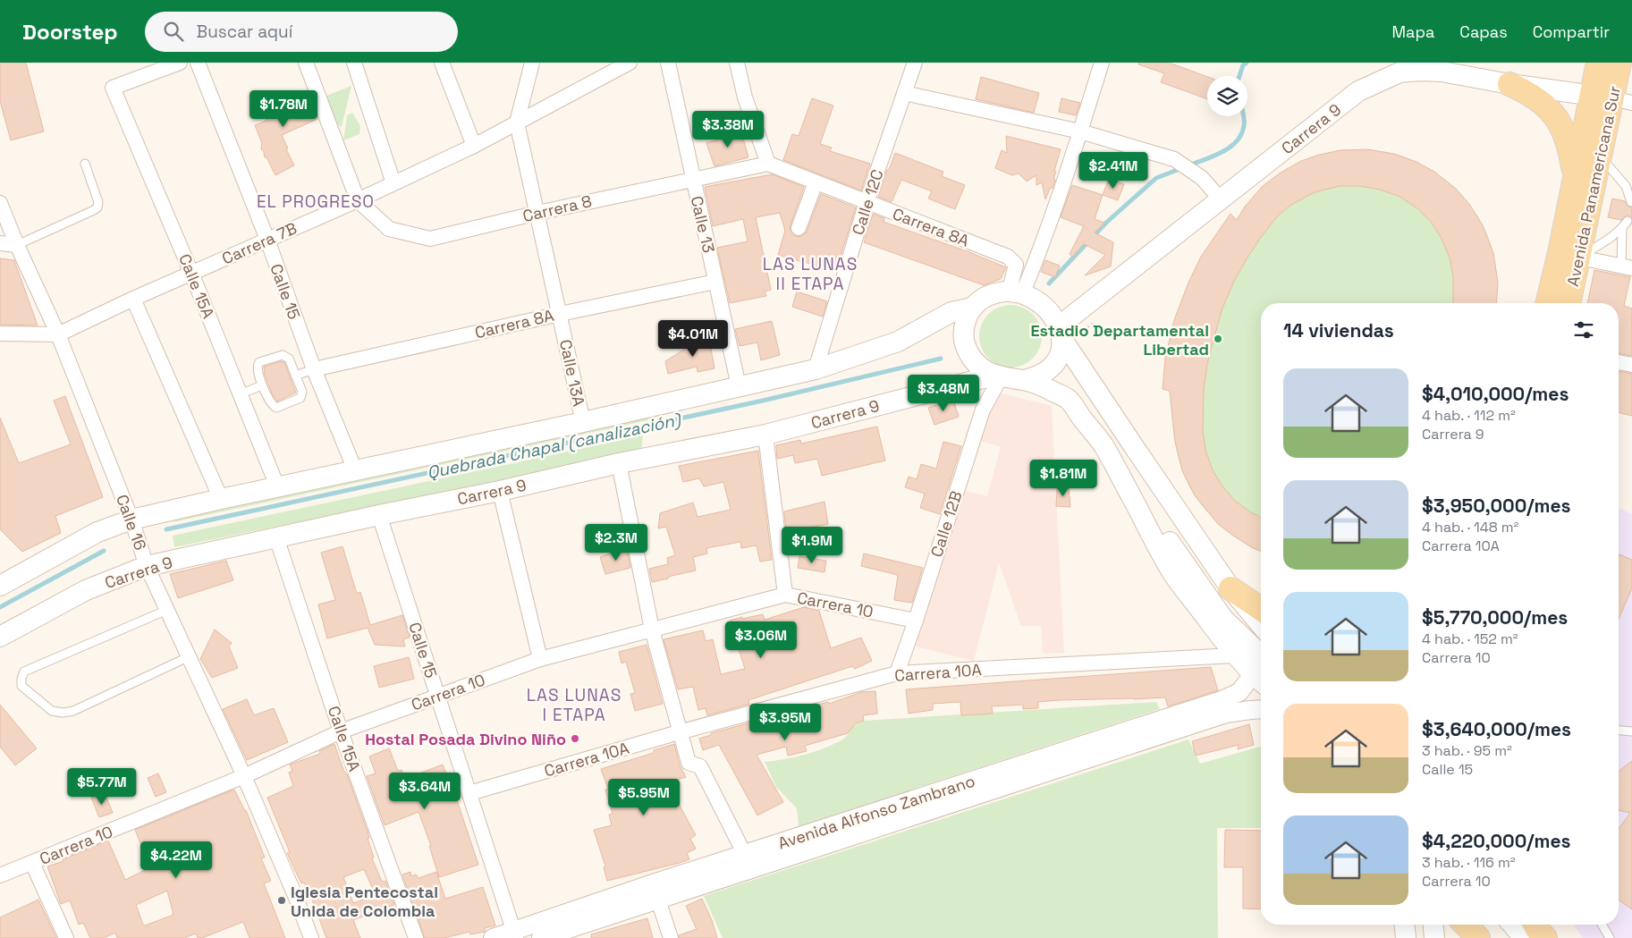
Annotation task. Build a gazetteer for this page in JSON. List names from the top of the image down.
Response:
{
  "streets": {
    "main road": ["Carrera 9", "Avenida Panamericana Sur"],
    "street": [
      "Calle 12C",
      "Carrera 8",
      "Calle 13",
      "Carrera 8A",
      "Carrera 7B",
      "Calle 15A",
      "Calle 15",
      "Calle 13A",
      "Calle 16",
      "Calle 12B",
      "Carrera 10",
      "Carrera 10A",
      "Avenida Alfonso Zambrano"
    ]
  },
  "crossings": [
    ["Carrera 9", "Avenida Panamericana Sur"],
    ["Carrera 9", "Carrera 8A"],
    ["Carrera 9", "Calle 15A"],
    ["Carrera 9", "Calle 15"],
    ["Carrera 9", "Calle 16"],
    ["Carrera 9", "Calle 12B"],
    ["Calle 12C", "Carrera 8A"],
    ["Carrera 8", "Calle 13"],
    ["Carrera 8", "Carrera 8A"],
    ["Carrera 8", "Carrera 7B"],
    ["Carrera 8", "Calle 13A"],
    ["Calle 13", "Carrera 8A"],
    ["Carrera 8A", "Calle 15"],
    ["Carrera 8A", "Calle 13A"],
    ["Carrera 8A", "Calle 12B"],
    ["Carrera 7B", "Calle 15A"],
    ["Carrera 7B", "Calle 15"],
    ["Carrera 7B", "Calle 13A"],
    ["Carrera 7B", "Calle 16"],
    ["Calle 15A", "Carrera 10"],
    ["Calle 15", "Carrera 10"],
    ["Calle 15", "Carrera 10A"],
    ["Calle 15", "Avenida Alfonso Zambrano"],
    ["Calle 16", "Carrera 10"],
    ["Calle 12B", "Carrera 10"],
    ["Calle 12B", "Carrera 10A"]
  ],
  "districts": ["EL PROGRESO", "LAS LUNAS II ETAPA", "LAS LUNAS I ETAPA"],
  "water": ["Quebrada Chapal (canalización)"],
  "places": ["Estadio Departamental Libertad", "Hostal Posada Divino Niño", "Iglesia Pentecostal Unida de Colombia"],
  "page": {
    "header": "Doorstep",
    "search": "Buscar aquí",
    "nav": ["Mapa", "Capas", "Compartir"],
    "price": [
      "$1.78M",
      "$3.38M",
      "$2.41M",
      "$4.01M",
      "$3.48M",
      "$1.81M",
      "$2.3M",
      "$1.9M",
      "$3.06M",
      "$3.95M",
      "$5.77M",
      "$3.64M",
      "$5.95M",
      "$4.22M"
    ],
    "heading": "14 viviendas",
    "list": [
      {
        "name": "$4,010,000/mes",
        "note": "4 hab. · 112 m² · Carrera 9"
      },
      {
        "name": "$3,950,000/mes",
        "note": "4 hab. · 148 m² · Carrera 10A"
      },
      {
        "name": "$5,770,000/mes",
        "note": "4 hab. · 152 m² · Carrera 10"
      },
      {
        "name": "$3,640,000/mes",
        "note": "3 hab. · 95 m² · Calle 15"
      },
      {
        "name": "$4,220,000/mes",
        "note": "3 hab. · 116 m² · Carrera 10"
      }
    ]
  }
}
